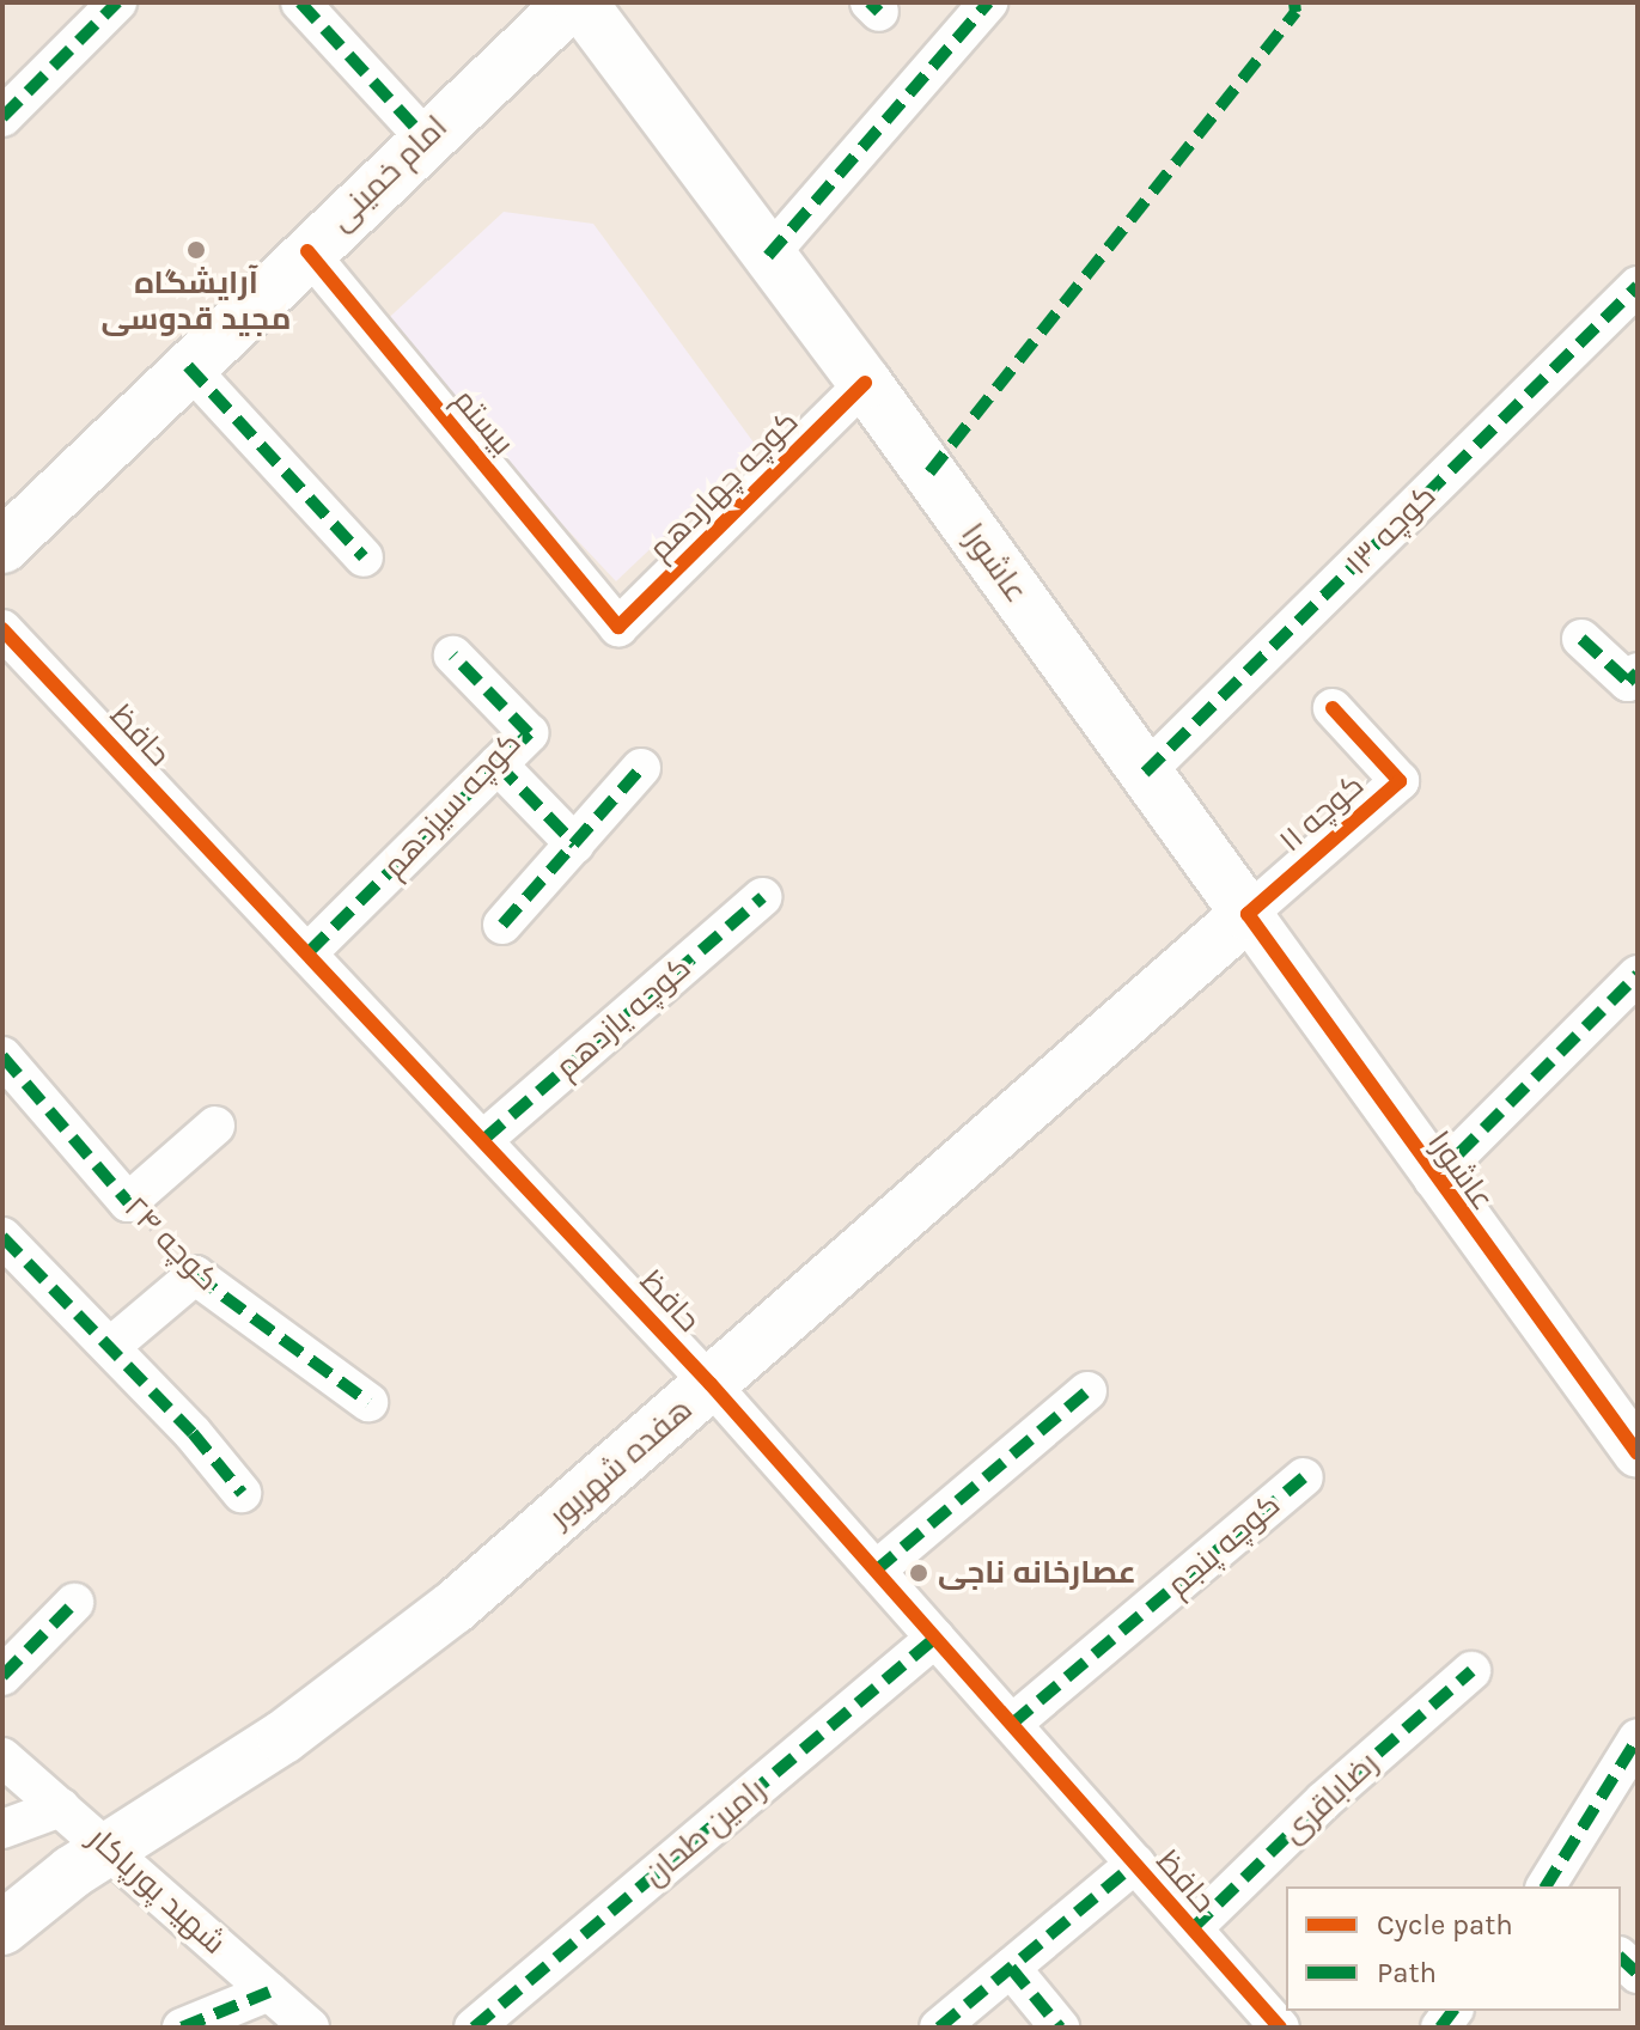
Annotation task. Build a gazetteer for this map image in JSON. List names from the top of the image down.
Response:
{
  "streets": {
    "main road": ["امام خمینی", "عاشورا", "هفده شهریور"],
    "street": [
      "بیستم",
      "کوچه چهاردهم",
      "کوچه ۱۳",
      "حافظ",
      "کوچه سیزدهم",
      "کوچه ۱۱",
      "کوچه یازدهم",
      "کوچه ۲۴",
      "کوچه پنجم",
      "رضاباقری",
      "رامین طحان",
      "شهید پورپاکار"
    ]
  },
  "crossings": [
    ["امام خمینی", "بیستم"],
    ["بیستم", "کوچه چهاردهم"],
    ["کوچه چهاردهم", "عاشورا"],
    ["کوچه ۱۳", "عاشورا"],
    ["عاشورا", "کوچه ۱۱"],
    ["عاشورا", "هفده شهریور"],
    ["حافظ", "کوچه سیزدهم"],
    ["حافظ", "کوچه یازدهم"],
    ["حافظ", "هفده شهریور"],
    ["حافظ", "کوچه پنجم"],
    ["حافظ", "رضاباقری"],
    ["حافظ", "رامین طحان"],
    ["کوچه ۱۱", "هفده شهریور"],
    ["هفده شهریور", "شهید پورپاکار"]
  ],
  "places": ["آرایشگاه مجید قدوسی", "عصارخانه ناجی"],
  "legend": ["Cycle path", "Path"]
}
